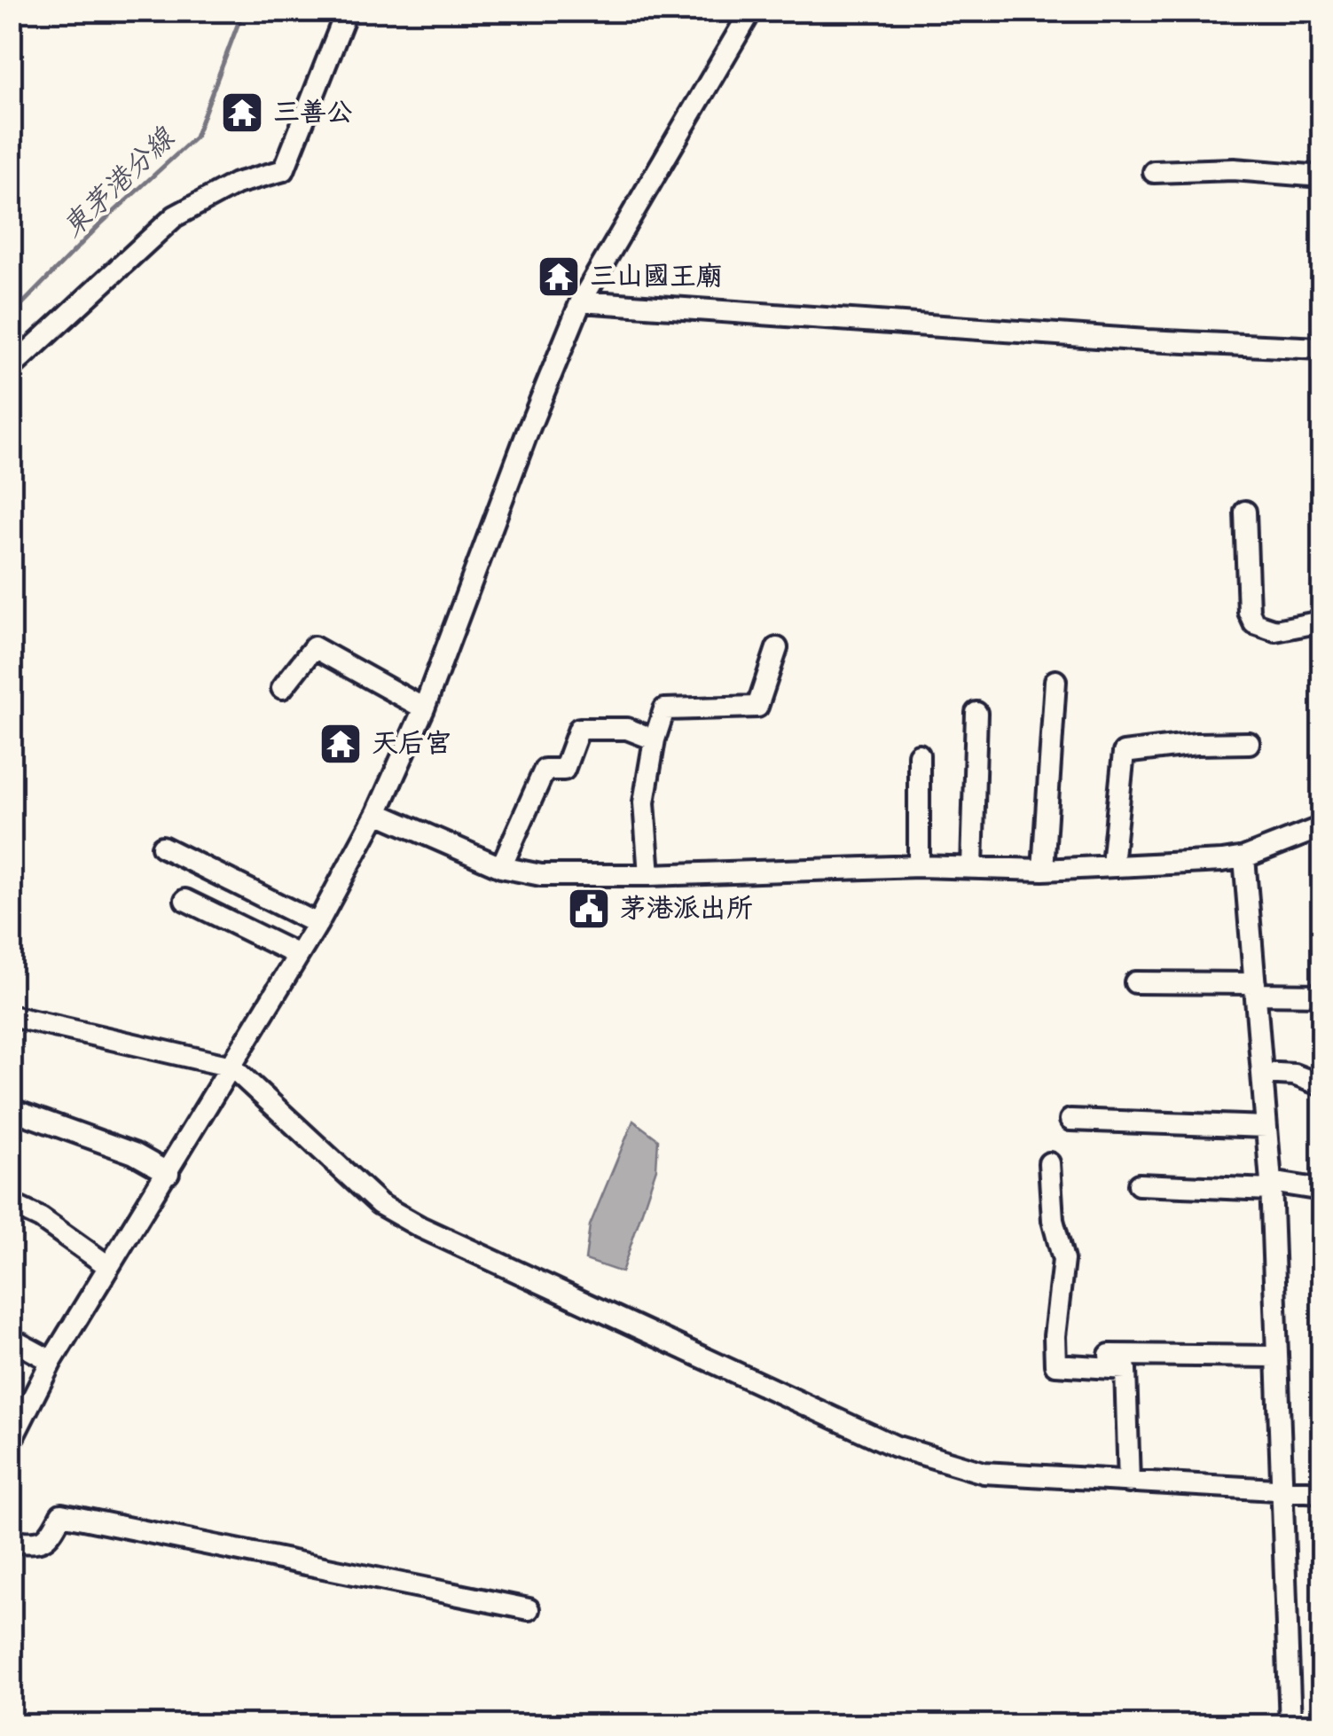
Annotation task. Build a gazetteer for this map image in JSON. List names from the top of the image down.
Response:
{
  "water": ["東茅港分線"],
  "places": {
    "temple": ["三善公", "三山國王廟", "天后宮"],
    "public building": ["茅港派出所"]
  }
}
